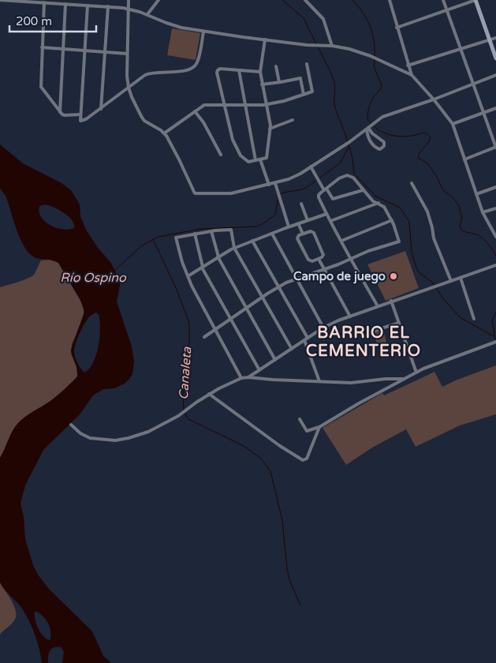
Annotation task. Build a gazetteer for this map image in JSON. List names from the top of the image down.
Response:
{
  "districts": ["BARRIO EL CEMENTERIO"],
  "water": ["Río Ospino", "Canaleta"],
  "places": ["Campo de juego"],
  "scale_bar": "200 m"
}
